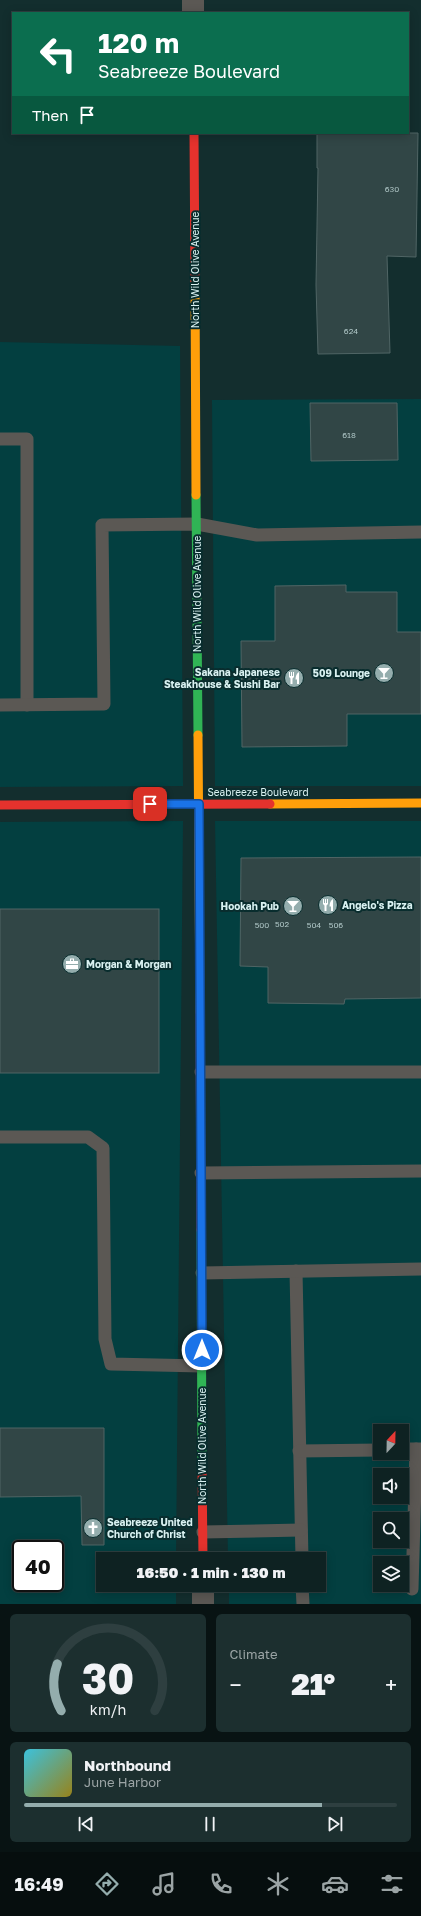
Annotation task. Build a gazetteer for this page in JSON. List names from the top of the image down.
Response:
{
  "streets": {
    "street": ["North Wild Olive Avenue", "Seabreeze Boulevard"]
  },
  "crossings": [
    ["North Wild Olive Avenue", "Seabreeze Boulevard"]
  ],
  "places": {
    "bar": ["509 Lounge", "Hookah Pub"],
    "restaurant": ["Sakana Japanese Steakhouse & Sushi Bar", "Angelo's Pizza"],
    "office": ["Morgan & Morgan"],
    "church": ["Seabreeze United Church of Christ"]
  },
  "house_numbers": [
    "630",
    "624",
    "618",
    "502",
    "500",
    "504",
    "506"
  ],
  "north": "top",
  "page": {
    "turn": ["120 m", "Seabreeze Boulevard"],
    "then": "Then",
    "limit": "40",
    "trip": "16:50 · 1 min · 130 m",
    "tile": "Climate",
    "heat": ["−", "21°", "+"],
    "song": ["Northbound", "June Harbor"],
    "tabs": "16:49",
    "gauge": ["30", "km/h"]
  }
}
